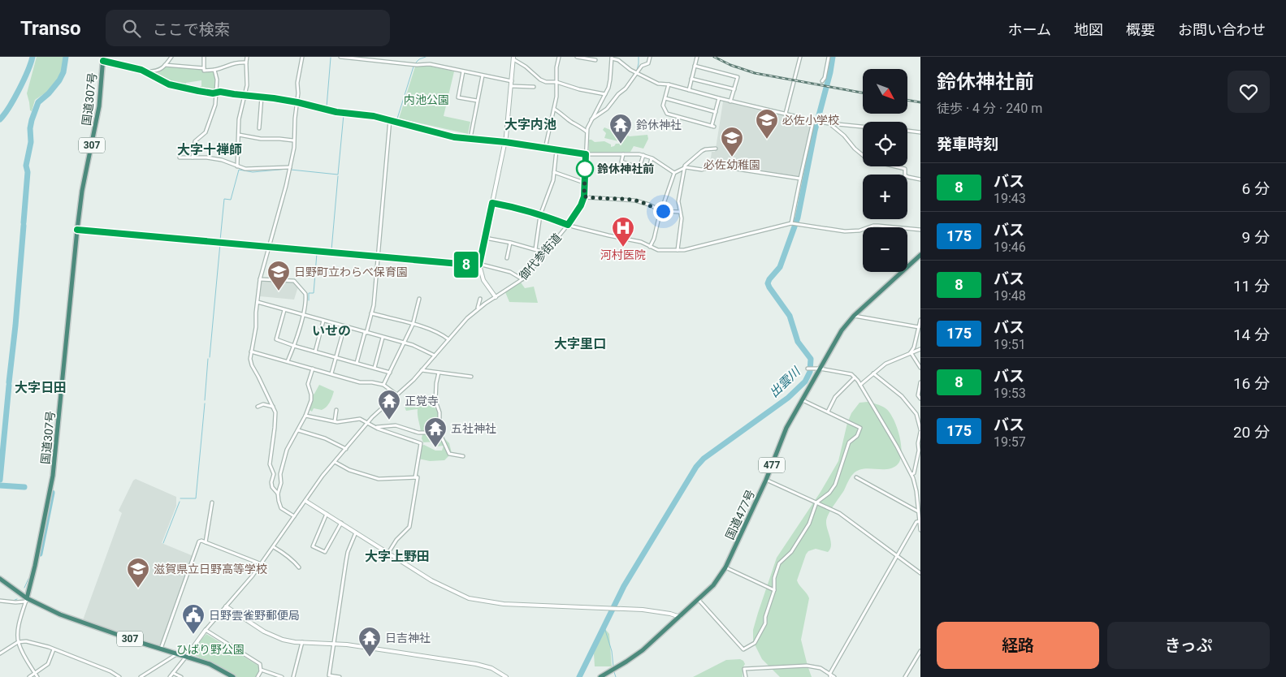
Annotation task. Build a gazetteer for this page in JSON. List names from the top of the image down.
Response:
{
  "streets": {
    "highway": [
      "国道307号",
      "307",
      "477",
      "国道477号"
    ],
    "street": ["御代参街道"]
  },
  "crossings": [
    ["国道307号", "307"]
  ],
  "districts": [
    "大字内池",
    "大字十禅師",
    "いせの",
    "大字里口",
    "大字日田",
    "大字上野田"
  ],
  "water": ["出雲川"],
  "parks": ["内池公園", "ひばり野公園"],
  "places": {
    "school or university": [
      "必佐小学校",
      "必佐幼稚園",
      "日野町立わらべ保育園",
      "滋賀県立日野高等学校"
    ],
    "temple": [
      "鈴休神社",
      "正覚寺",
      "五社神社",
      "日吉神社"
    ],
    "other": ["鈴休神社前"],
    "hospital": ["河村医院"],
    "public building": ["日野雲雀野郵便局"]
  },
  "lines": ["bus line 8"],
  "north": "bottom right",
  "page": {
    "header": "Transo",
    "search": "ここで検索",
    "nav": [
      "ホーム",
      "地図",
      "概要",
      "お問い合わせ"
    ],
    "on_map": "8",
    "heading": [
      ["鈴休神社前", "徒歩 · 4 分 · 240 m"],
      "発車時刻"
    ],
    "map_buttons": ["+", "−"],
    "list": [
      {
        "mark": "8",
        "name": "バス",
        "note": "19:43",
        "value": "6 分"
      },
      {
        "mark": "175",
        "name": "バス",
        "note": "19:46",
        "value": "9 分"
      },
      {
        "mark": "8",
        "name": "バス",
        "note": "19:48",
        "value": "11 分"
      },
      {
        "mark": "175",
        "name": "バス",
        "note": "19:51",
        "value": "14 分"
      },
      {
        "mark": "8",
        "name": "バス",
        "note": "19:53",
        "value": "16 分"
      },
      {
        "mark": "175",
        "name": "バス",
        "note": "19:57",
        "value": "20 分"
      }
    ],
    "buttons": ["経路", "きっぷ"]
  }
}
